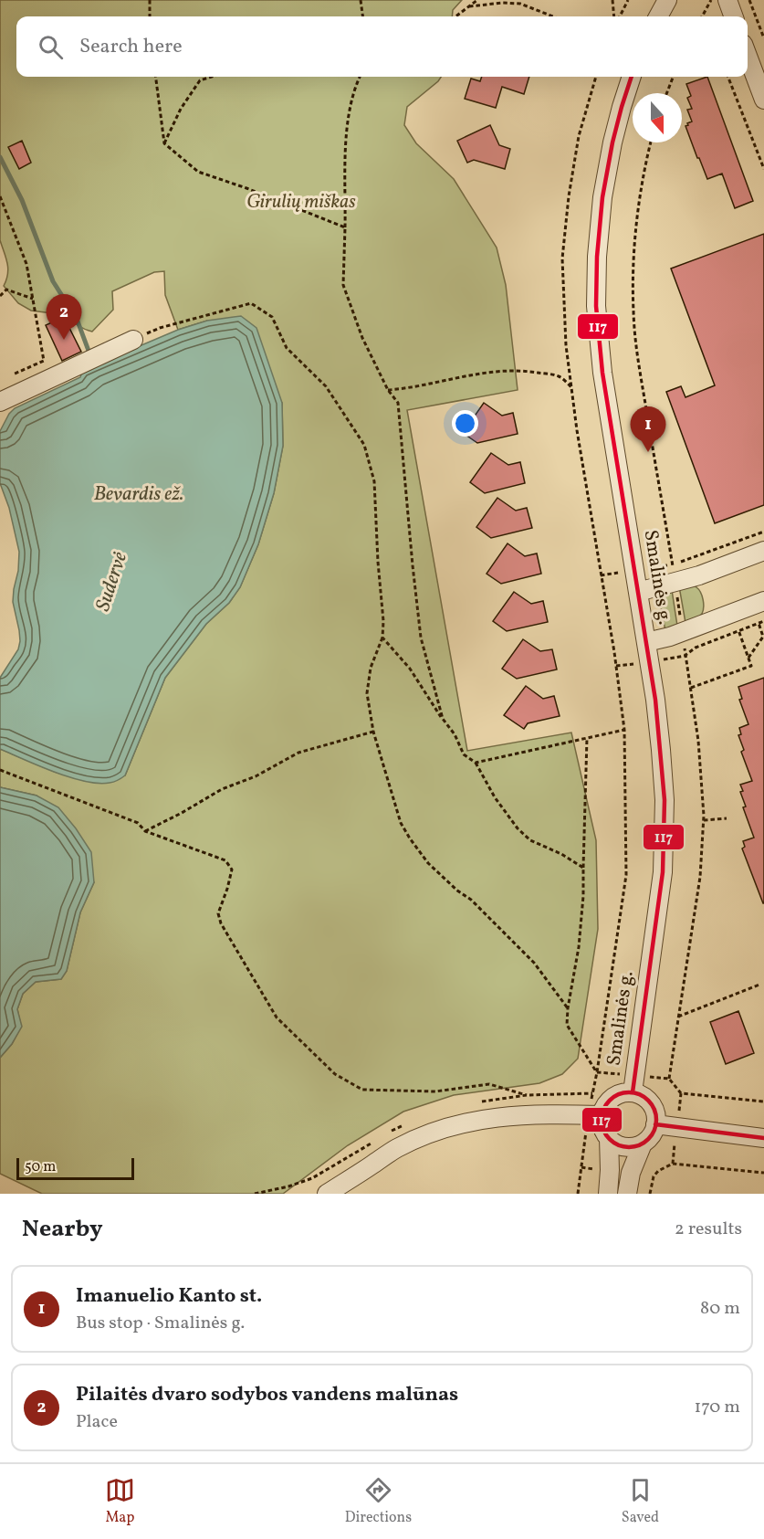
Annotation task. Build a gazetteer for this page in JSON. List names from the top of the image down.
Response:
{
  "streets": {
    "street": ["Smalinės g."]
  },
  "water": ["Bevardis ež.", "Sudervė"],
  "parks": ["Girulių miškas"],
  "lines": ["transit line 117"],
  "scale_bar": "50 m",
  "north": "bottom",
  "page": {
    "search": "Search here",
    "pins": ["2", "1"],
    "scale": "50 m",
    "heading": ["Nearby", "2 results"],
    "list": [
      {
        "mark": "1",
        "name": "Imanuelio Kanto st.",
        "note": "Bus stop · Smalinės g.",
        "value": "80 m"
      },
      {
        "mark": "2",
        "name": "Pilaitės dvaro sodybos vandens malūnas",
        "note": "Place",
        "value": "170 m"
      }
    ],
    "nav": ["Map", "Directions", "Saved"]
  }
}
